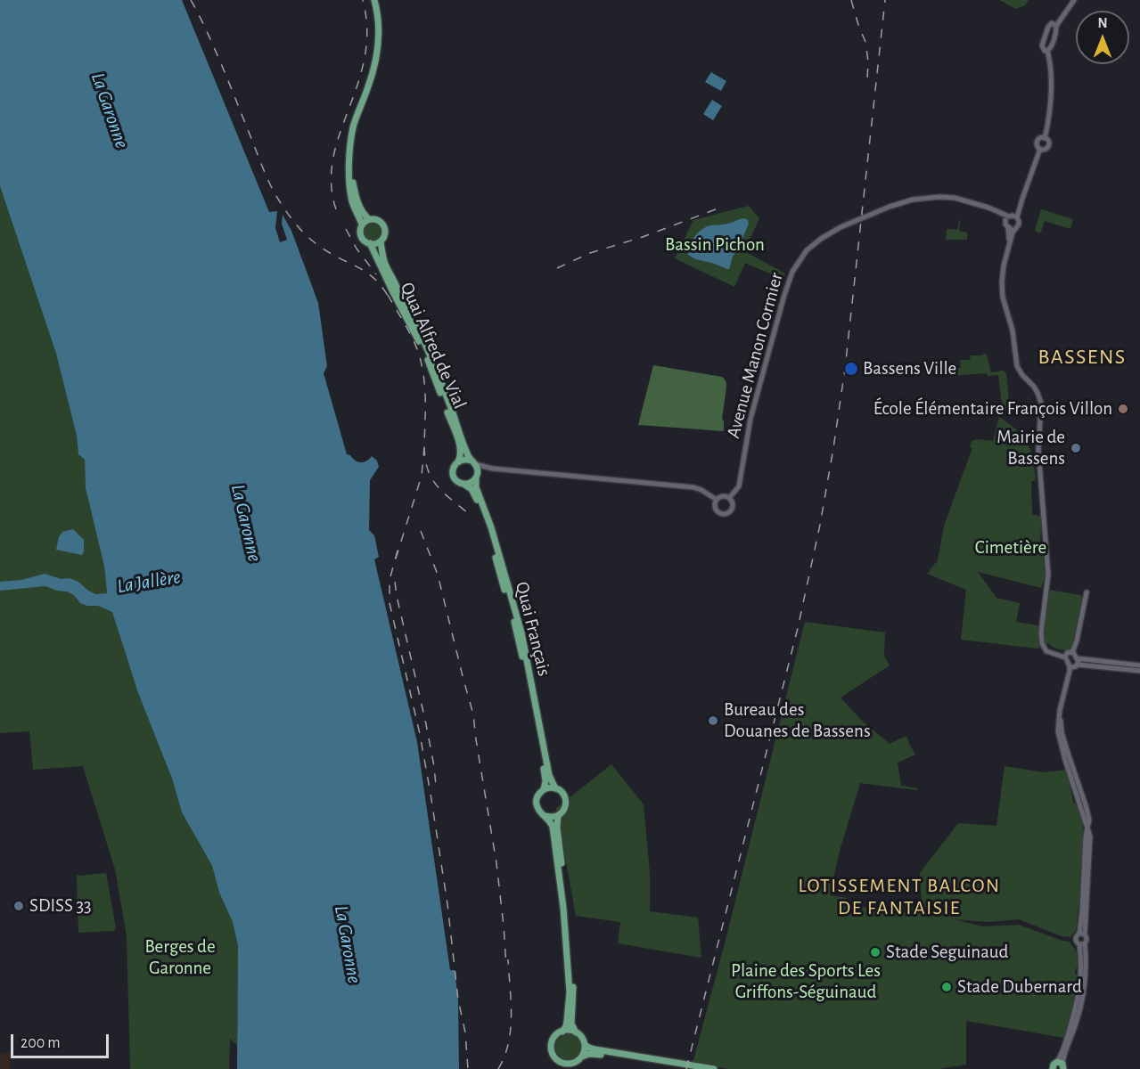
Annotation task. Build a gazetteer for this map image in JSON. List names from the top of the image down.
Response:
{
  "streets": {
    "main road": ["Quai Alfred de Vial", "Quai Français"],
    "street": ["Avenue Manon Cormier"]
  },
  "crossings": [
    ["Quai Alfred de Vial", "Quai Français"]
  ],
  "districts": ["BASSENS", "LOTISSEMENT BALCON DE FANTAISIE"],
  "water": ["La Garonne", "La Jallère"],
  "parks": [
    "Bassin Pichon",
    "Cimetière",
    "Berges de Garonne",
    "Plaine des Sports Les Griffons-Séguinaud"
  ],
  "places": [
    "Bassens Ville",
    "École Élémentaire François Villon",
    "Mairie de Bassens",
    "Bureau des Douanes de Bassens",
    "SDISS 33",
    "Stade Seguinaud",
    "Stade Dubernard"
  ],
  "scale_bar": "200 m",
  "north": "top"
}
